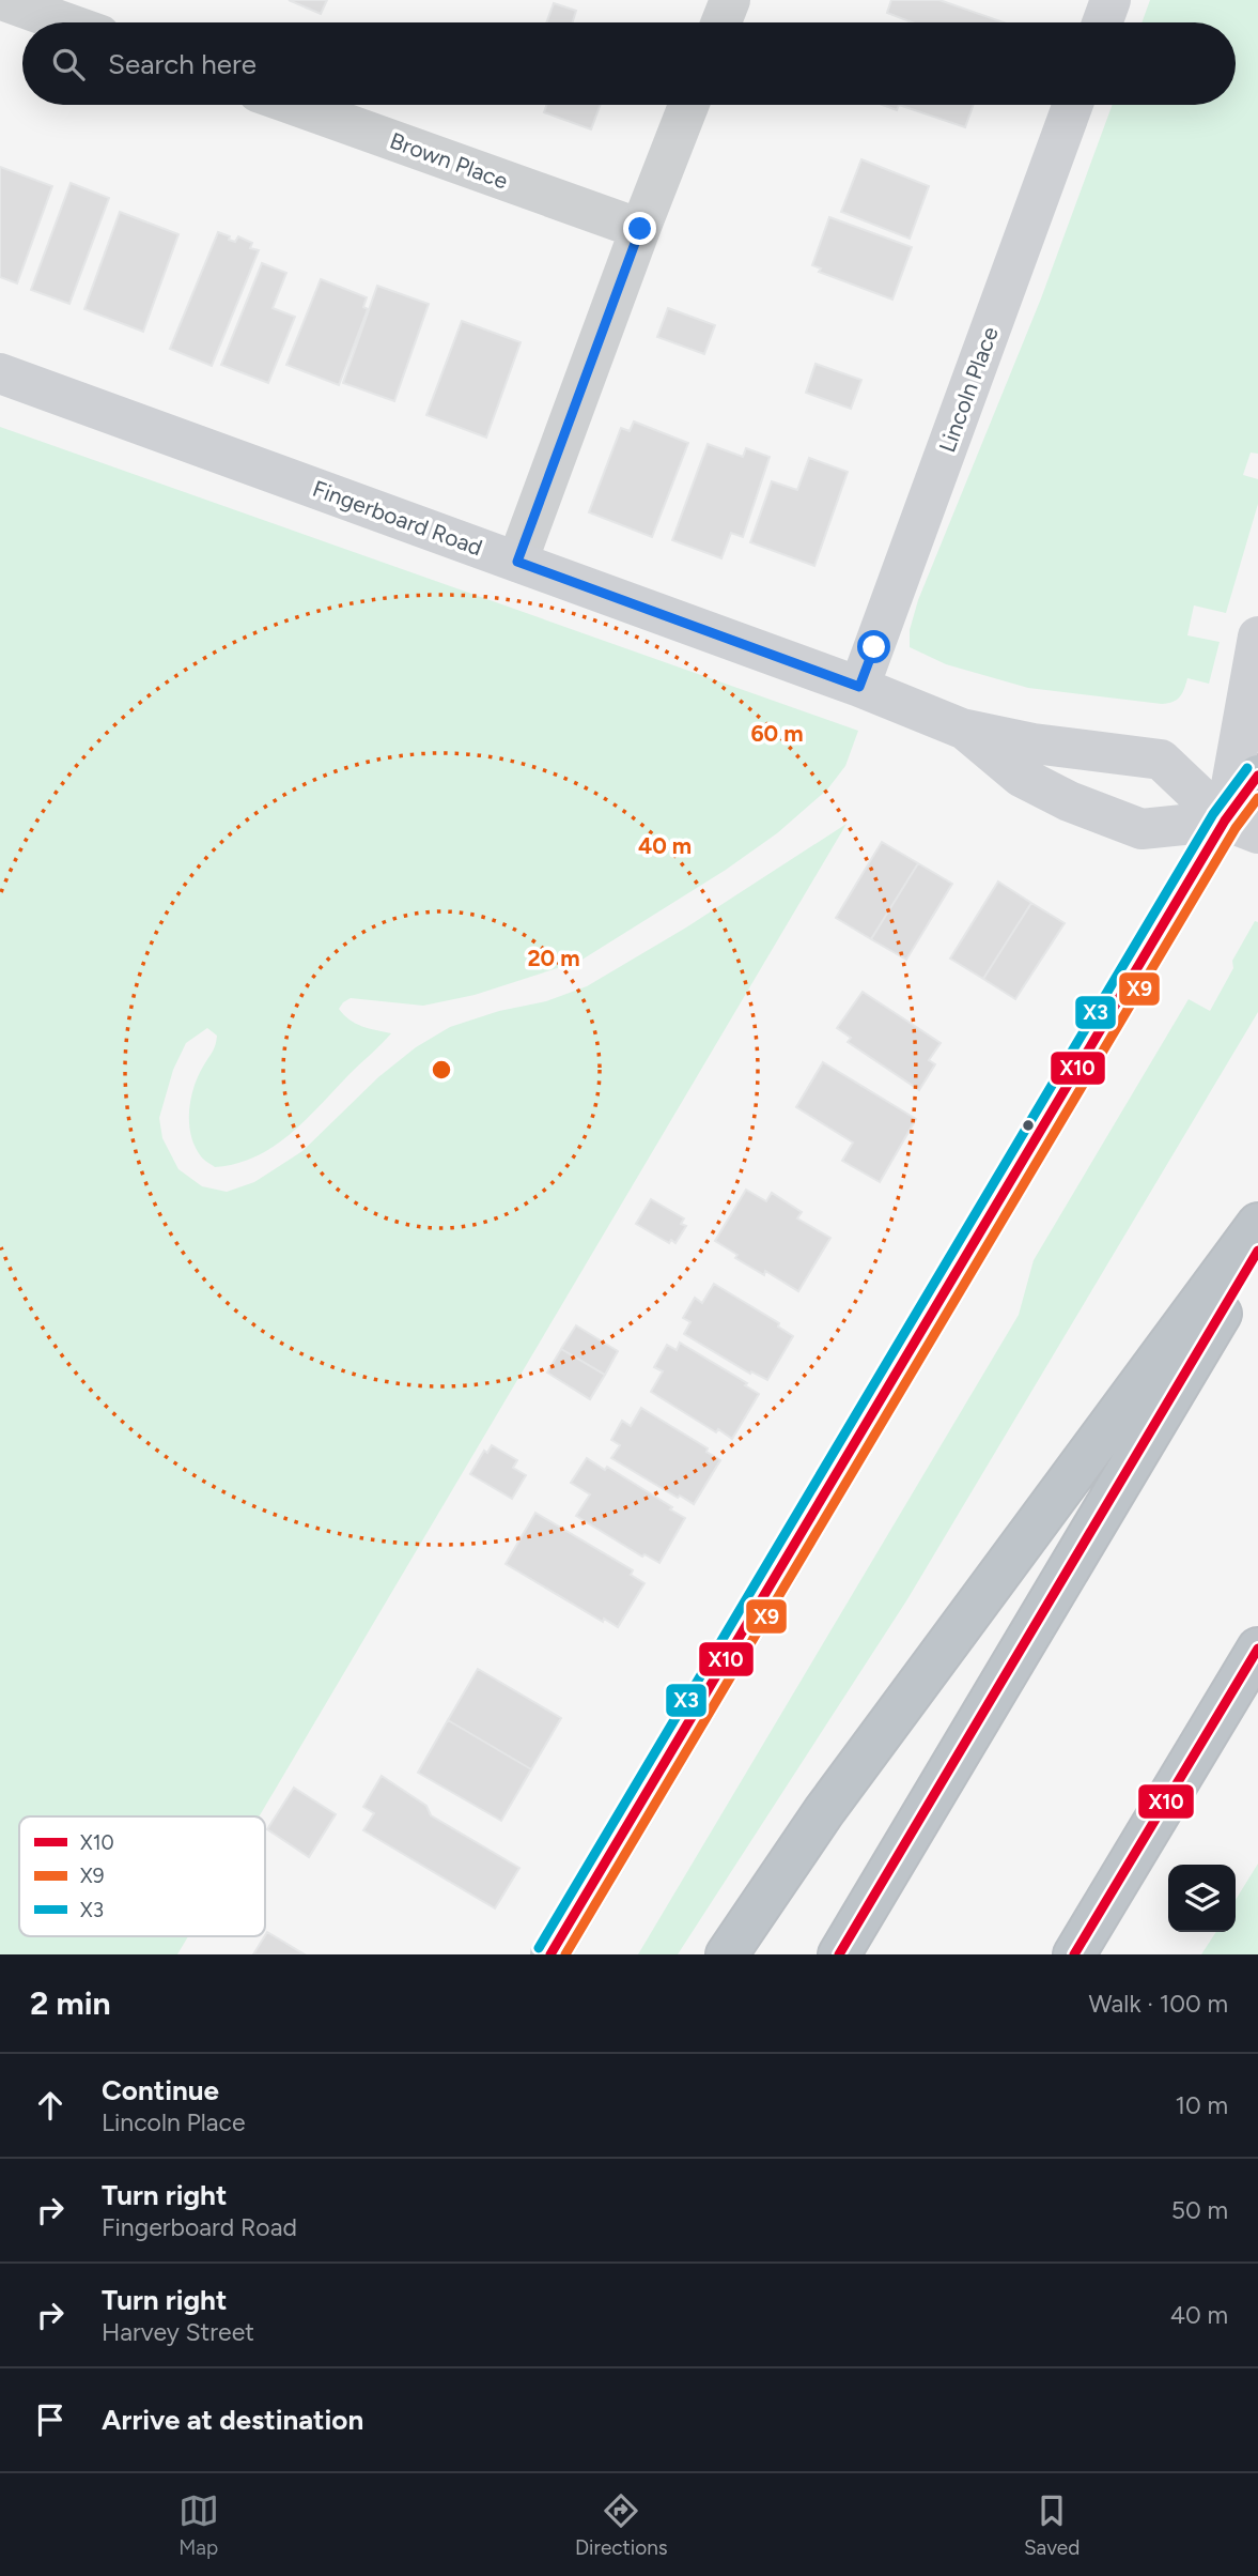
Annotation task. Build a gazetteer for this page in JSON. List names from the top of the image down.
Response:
{
  "streets": {
    "street": ["Brown Place", "Lincoln Place", "Fingerboard Road"]
  },
  "crossings": [
    ["Lincoln Place", "Fingerboard Road"]
  ],
  "lines": ["transit line X3", "transit line X10", "transit line X9"],
  "legend": ["X10", "X9", "X3"],
  "page": {
    "search": "Search here",
    "heading": ["2 min", "Walk · 100 m"],
    "list": [
      ["Continue", "Lincoln Place", "10 m"],
      ["Turn right", "Fingerboard Road", "50 m"],
      ["Turn right", "Harvey Street", "40 m"],
      "Arrive at destination"
    ],
    "nav": ["Map", "Directions", "Saved"]
  },
  "rings": ["60 m", "40 m", "20 m"]
}
